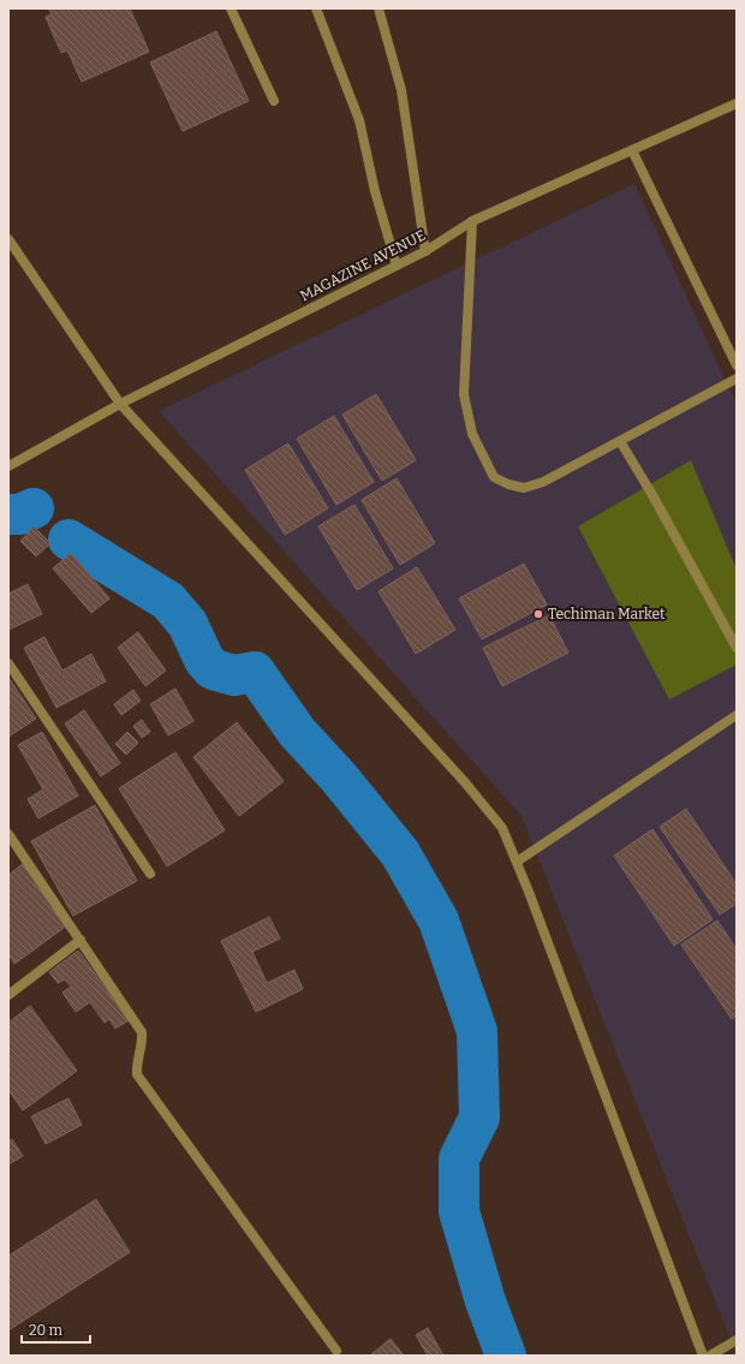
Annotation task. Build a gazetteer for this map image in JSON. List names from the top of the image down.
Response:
{
  "streets": {
    "street": ["MAGAZINE AVENUE"]
  },
  "places": ["Techiman Market"],
  "scale_bar": "20 m"
}
